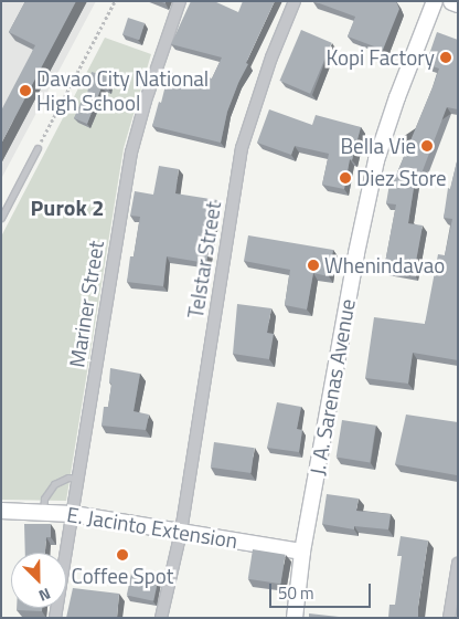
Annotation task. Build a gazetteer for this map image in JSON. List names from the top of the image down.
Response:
{
  "streets": {
    "main road": ["J. A. Sarenas Avenue", "E. Jacinto Extension"],
    "street": ["Telstar Street", "Mariner Street"]
  },
  "crossings": [
    ["Telstar Street", "E. Jacinto Extension"],
    ["Mariner Street", "E. Jacinto Extension"],
    ["J. A. Sarenas Avenue", "E. Jacinto Extension"]
  ],
  "districts": ["Purok 2"],
  "places": [
    "Kopi Factory",
    "Davao City National High School",
    "Bella Vie",
    "Diez Store",
    "Whenindavao",
    "Coffee Spot"
  ],
  "scale_bar": "50 m",
  "north": "bottom right"
}
